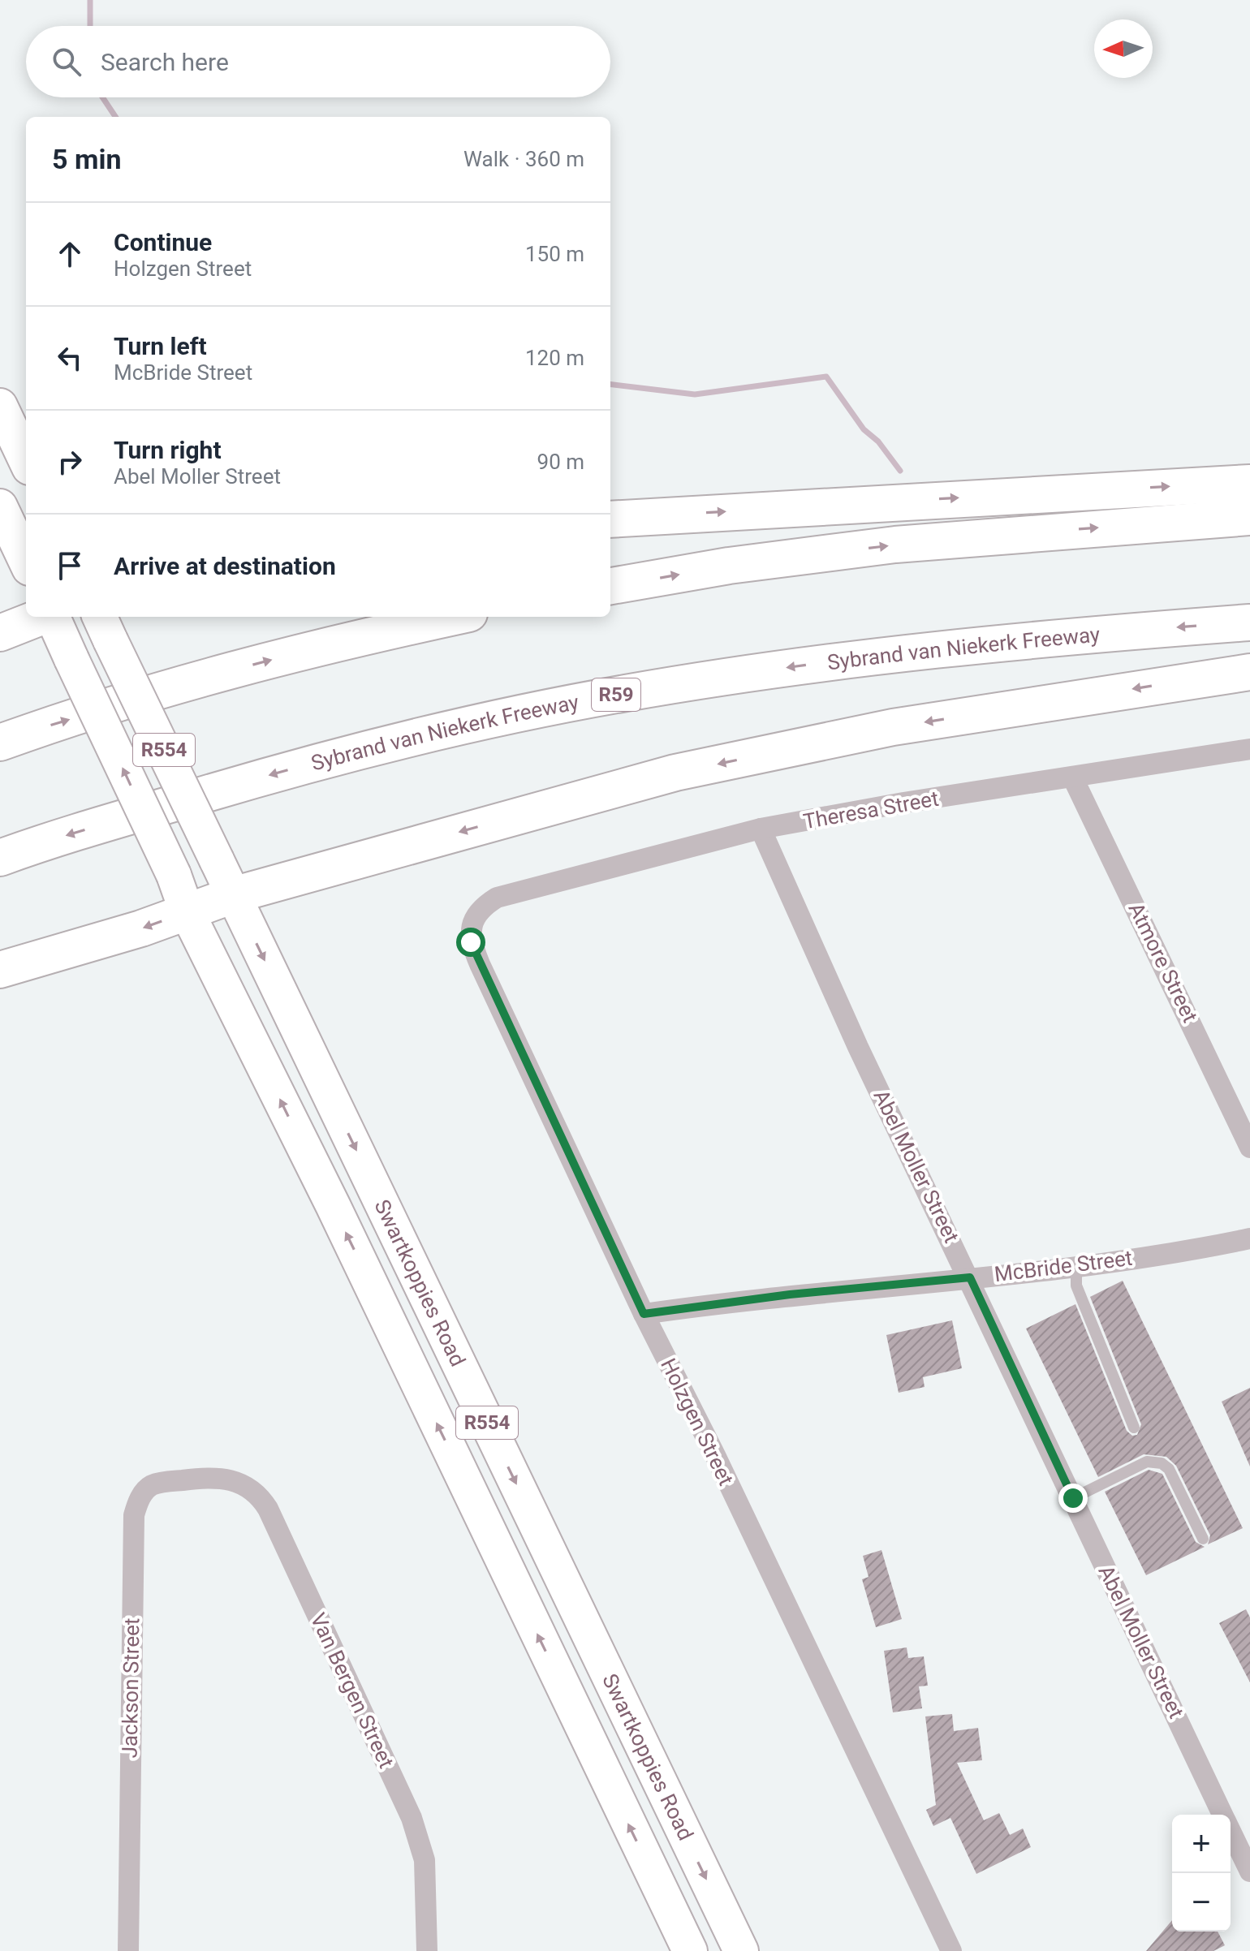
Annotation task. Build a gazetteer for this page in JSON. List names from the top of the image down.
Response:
{
  "streets": {
    "highway": ["Sybrand van Niekerk Freeway", "R59"],
    "main road": ["R554", "Swartkoppies Road"],
    "street": [
      "Theresa Street",
      "Atmore Street",
      "Abel Moller Street",
      "McBride Street",
      "Holzgen Street",
      "Jackson Street",
      "Van Bergen Street"
    ]
  },
  "crossings": [
    ["Theresa Street", "Atmore Street"],
    ["Theresa Street", "Abel Moller Street"],
    ["Theresa Street", "Holzgen Street"],
    ["Abel Moller Street", "McBride Street"],
    ["McBride Street", "Holzgen Street"],
    ["Jackson Street", "Van Bergen Street"]
  ],
  "north": "left",
  "page": {
    "search": "Search here",
    "heading": ["5 min", "Walk · 360 m"],
    "list": [
      ["Continue", "Holzgen Street", "150 m"],
      ["Turn left", "McBride Street", "120 m"],
      ["Turn right", "Abel Moller Street", "90 m"],
      "Arrive at destination"
    ],
    "map_buttons": ["+", "−"]
  }
}
